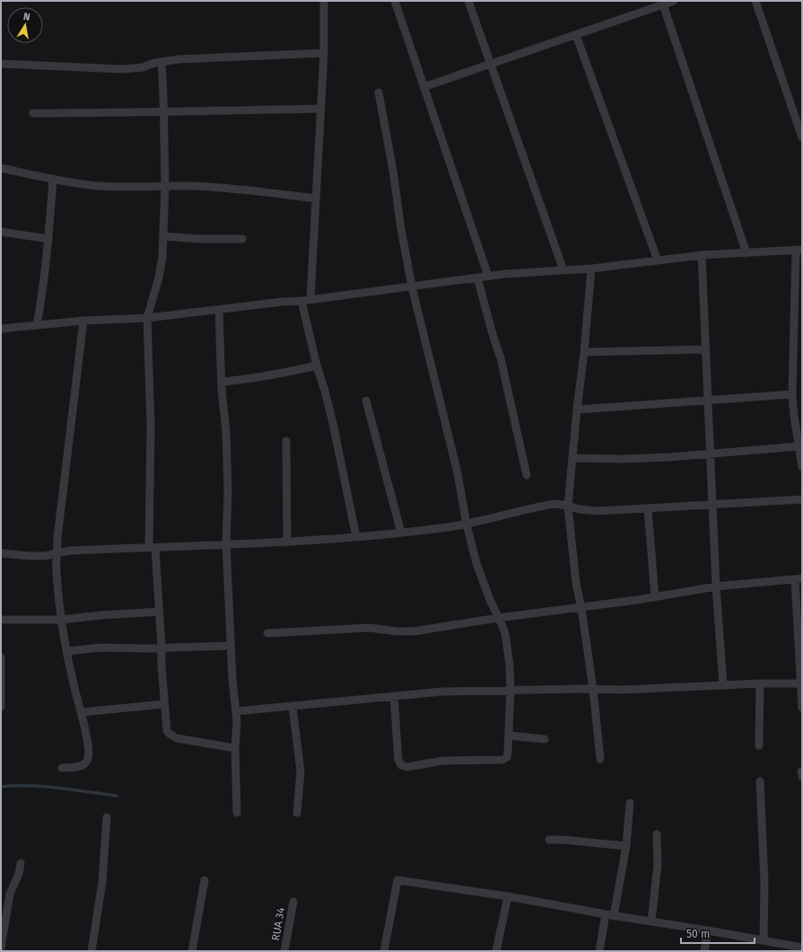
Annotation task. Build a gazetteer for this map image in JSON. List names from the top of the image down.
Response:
{
  "streets": {
    "street": ["RUA 34"]
  },
  "scale_bar": "50 m",
  "north": "top"
}
